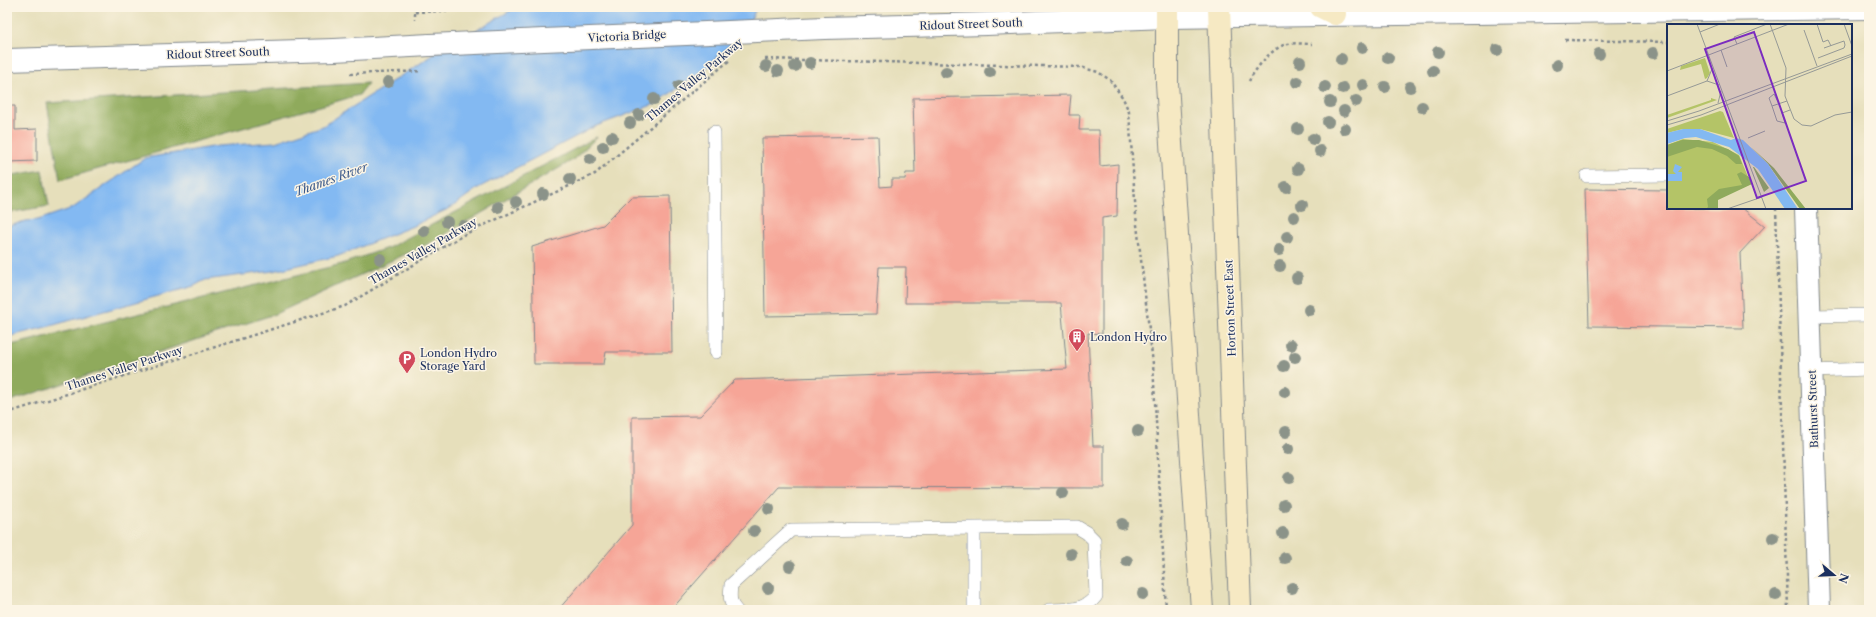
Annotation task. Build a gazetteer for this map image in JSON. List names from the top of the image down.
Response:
{
  "streets": {
    "main road": ["Horton Street East"],
    "street": ["Ridout Street South", "Victoria Bridge", "Bathurst Street"],
    "path": ["Thames Valley Parkway"]
  },
  "crossings": [
    ["Ridout Street South", "Victoria Bridge"],
    ["Ridout Street South", "Horton Street East"]
  ],
  "water": ["Thames River"],
  "places": {
    "building": ["London Hydro"],
    "parking": ["London Hydro Storage Yard"]
  },
  "north": "right"
}
